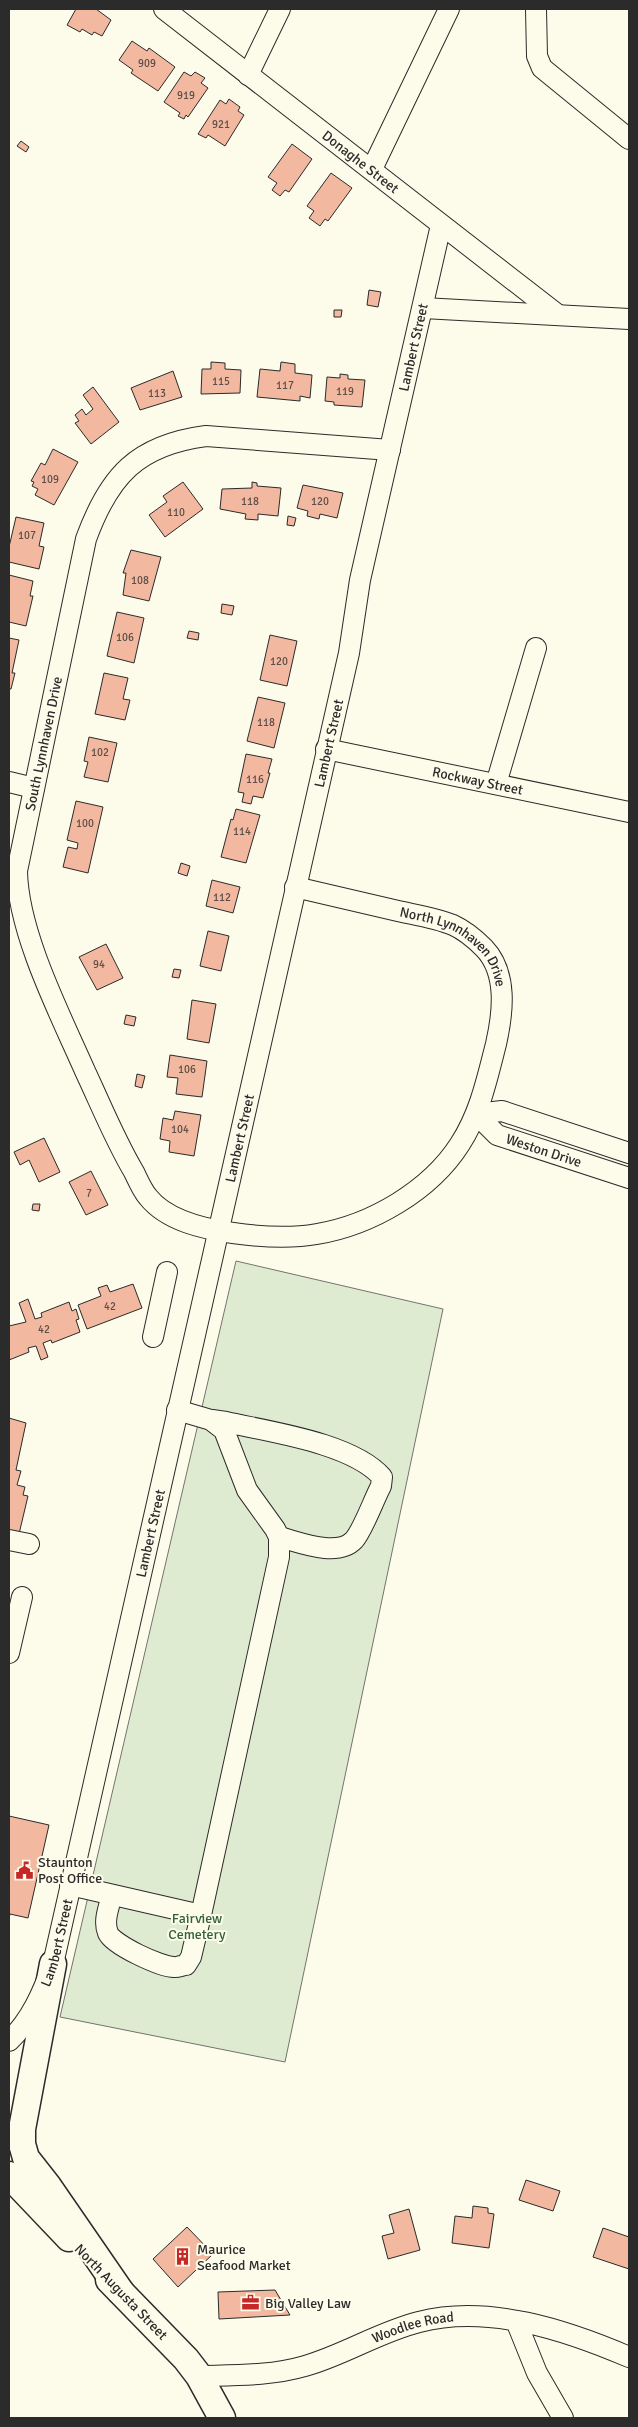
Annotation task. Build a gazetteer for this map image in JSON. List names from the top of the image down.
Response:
{
  "streets": {
    "main road": ["North Augusta Street"],
    "street": [
      "Donaghe Street",
      "Lambert Street",
      "South Lynnhaven Drive",
      "Rockway Street",
      "North Lynnhaven Drive",
      "Weston Drive",
      "Woodlee Road"
    ]
  },
  "crossings": [
    ["Donaghe Street", "Lambert Street"],
    ["Lambert Street", "South Lynnhaven Drive"],
    ["Lambert Street", "Rockway Street"],
    ["Lambert Street", "North Lynnhaven Drive"],
    ["South Lynnhaven Drive", "North Lynnhaven Drive"],
    ["North Lynnhaven Drive", "Weston Drive"],
    ["North Augusta Street", "Woodlee Road"]
  ],
  "parks": ["Fairview Cemetery"],
  "places": {
    "public building": ["Staunton Post Office"],
    "building": ["Maurice Seafood Market"],
    "office": ["Big Valley Law"]
  },
  "house_numbers": [
    "909",
    "919",
    "921",
    "115",
    "117",
    "119",
    "113",
    "109",
    "118",
    "120",
    "110",
    "107",
    "108",
    "106",
    "120",
    "118",
    "102",
    "116",
    "100",
    "114",
    "112",
    "94",
    "106",
    "104",
    "7",
    "42",
    "42"
  ]
}
